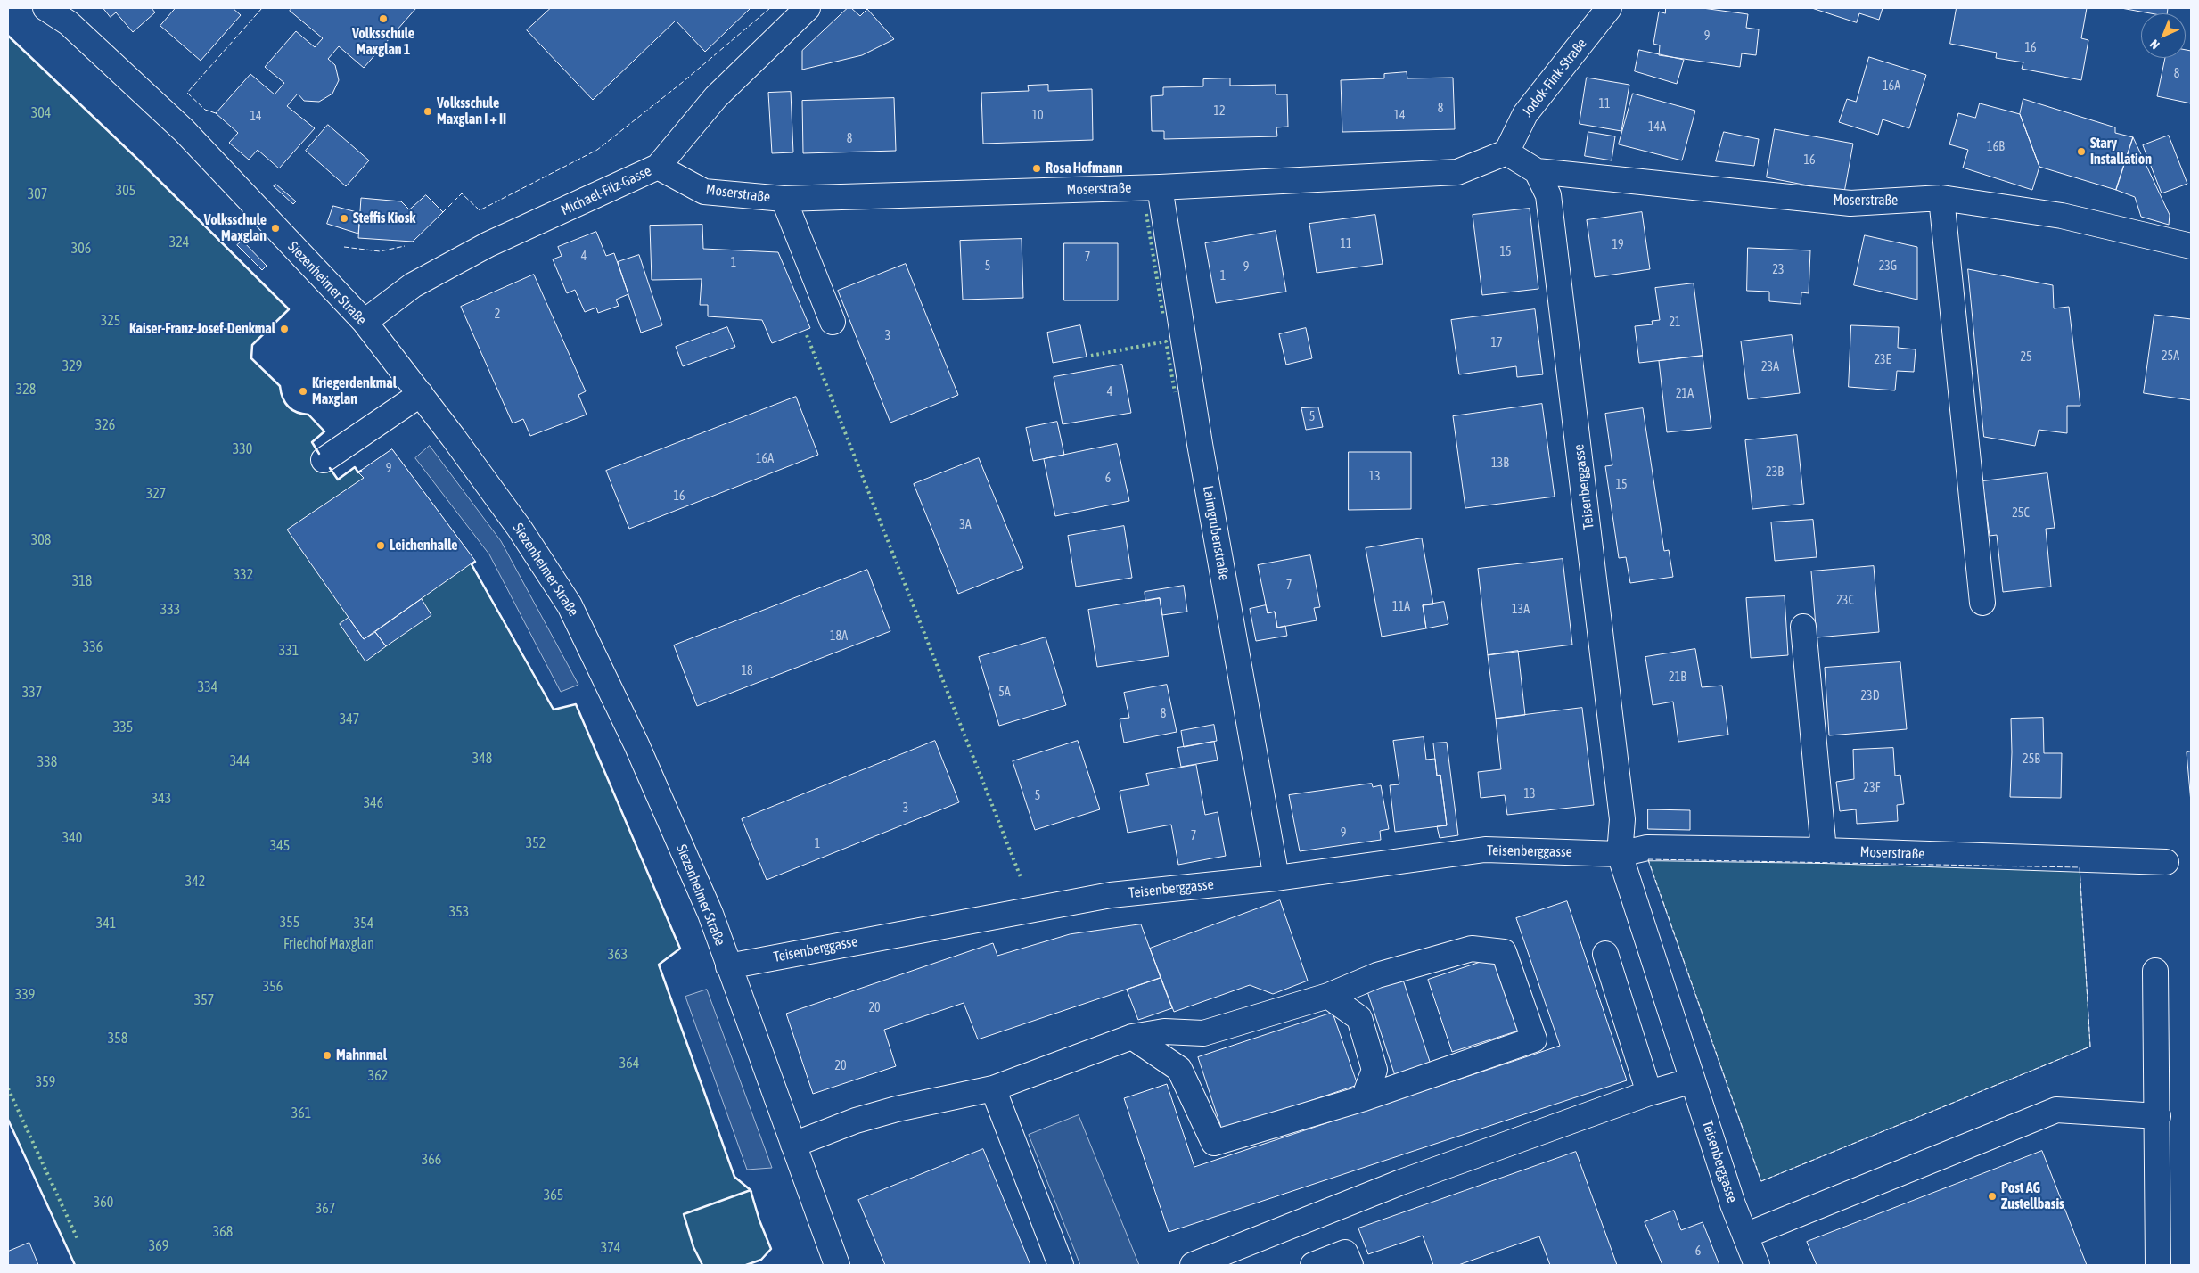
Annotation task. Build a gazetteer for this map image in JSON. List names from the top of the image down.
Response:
{
  "streets": {
    "street": [
      "Jodok-Fink-Straße",
      "Moserstraße",
      "Michael-Filz-Gasse",
      "Siezenheimer Straße",
      "Teisenberggasse",
      "Laimgrubenstraße"
    ]
  },
  "crossings": [
    ["Jodok-Fink-Straße", "Moserstraße"],
    ["Moserstraße", "Michael-Filz-Gasse"],
    ["Moserstraße", "Teisenberggasse"],
    ["Moserstraße", "Laimgrubenstraße"],
    ["Michael-Filz-Gasse", "Siezenheimer Straße"],
    ["Siezenheimer Straße", "Teisenberggasse"],
    ["Teisenberggasse", "Laimgrubenstraße"]
  ],
  "parks": [
    "304",
    "305",
    "307",
    "324",
    "306",
    "325",
    "329",
    "328",
    "326",
    "330",
    "327",
    "308",
    "332",
    "318",
    "333",
    "336",
    "331",
    "334",
    "337",
    "347",
    "335",
    "348",
    "344",
    "338",
    "343",
    "346",
    "340",
    "352",
    "345",
    "342",
    "353",
    "355",
    "341",
    "354",
    "Friedhof Maxglan",
    "363",
    "356",
    "339",
    "357",
    "358",
    "364",
    "362",
    "359",
    "361",
    "366",
    "365",
    "360",
    "367",
    "368",
    "369",
    "374"
  ],
  "places": [
    "Volksschule Maxglan 1",
    "Volksschule Maxglan I + II",
    "Stary Installation",
    "Rosa Hofmann",
    "Steffis Kiosk",
    "Volksschule Maxglan",
    "Kaiser-Franz-Josef-Denkmal",
    "Kriegerdenkmal Maxglan",
    "Leichenhalle",
    "Mahnmal",
    "Post AG Zustellbasis"
  ],
  "house_numbers": [
    "9",
    "16",
    "8",
    "16A",
    "11",
    "8",
    "12",
    "10",
    "14",
    "14",
    "14A",
    "8",
    "16B",
    "16",
    "11",
    "19",
    "15",
    "4",
    "7",
    "1",
    "5",
    "23G",
    "9",
    "23",
    "1",
    "2",
    "21",
    "3",
    "17",
    "25A",
    "25",
    "23E",
    "23A",
    "4",
    "21A",
    "5",
    "16A",
    "13B",
    "9",
    "23B",
    "13",
    "6",
    "15",
    "16",
    "25C",
    "3A",
    "7",
    "23C",
    "11A",
    "13A",
    "18A",
    "18",
    "21B",
    "5A",
    "23D",
    "8",
    "25B",
    "23F",
    "13",
    "5",
    "3",
    "9",
    "7",
    "1",
    "20",
    "20",
    "6"
  ],
  "north": "bottom left"
}
